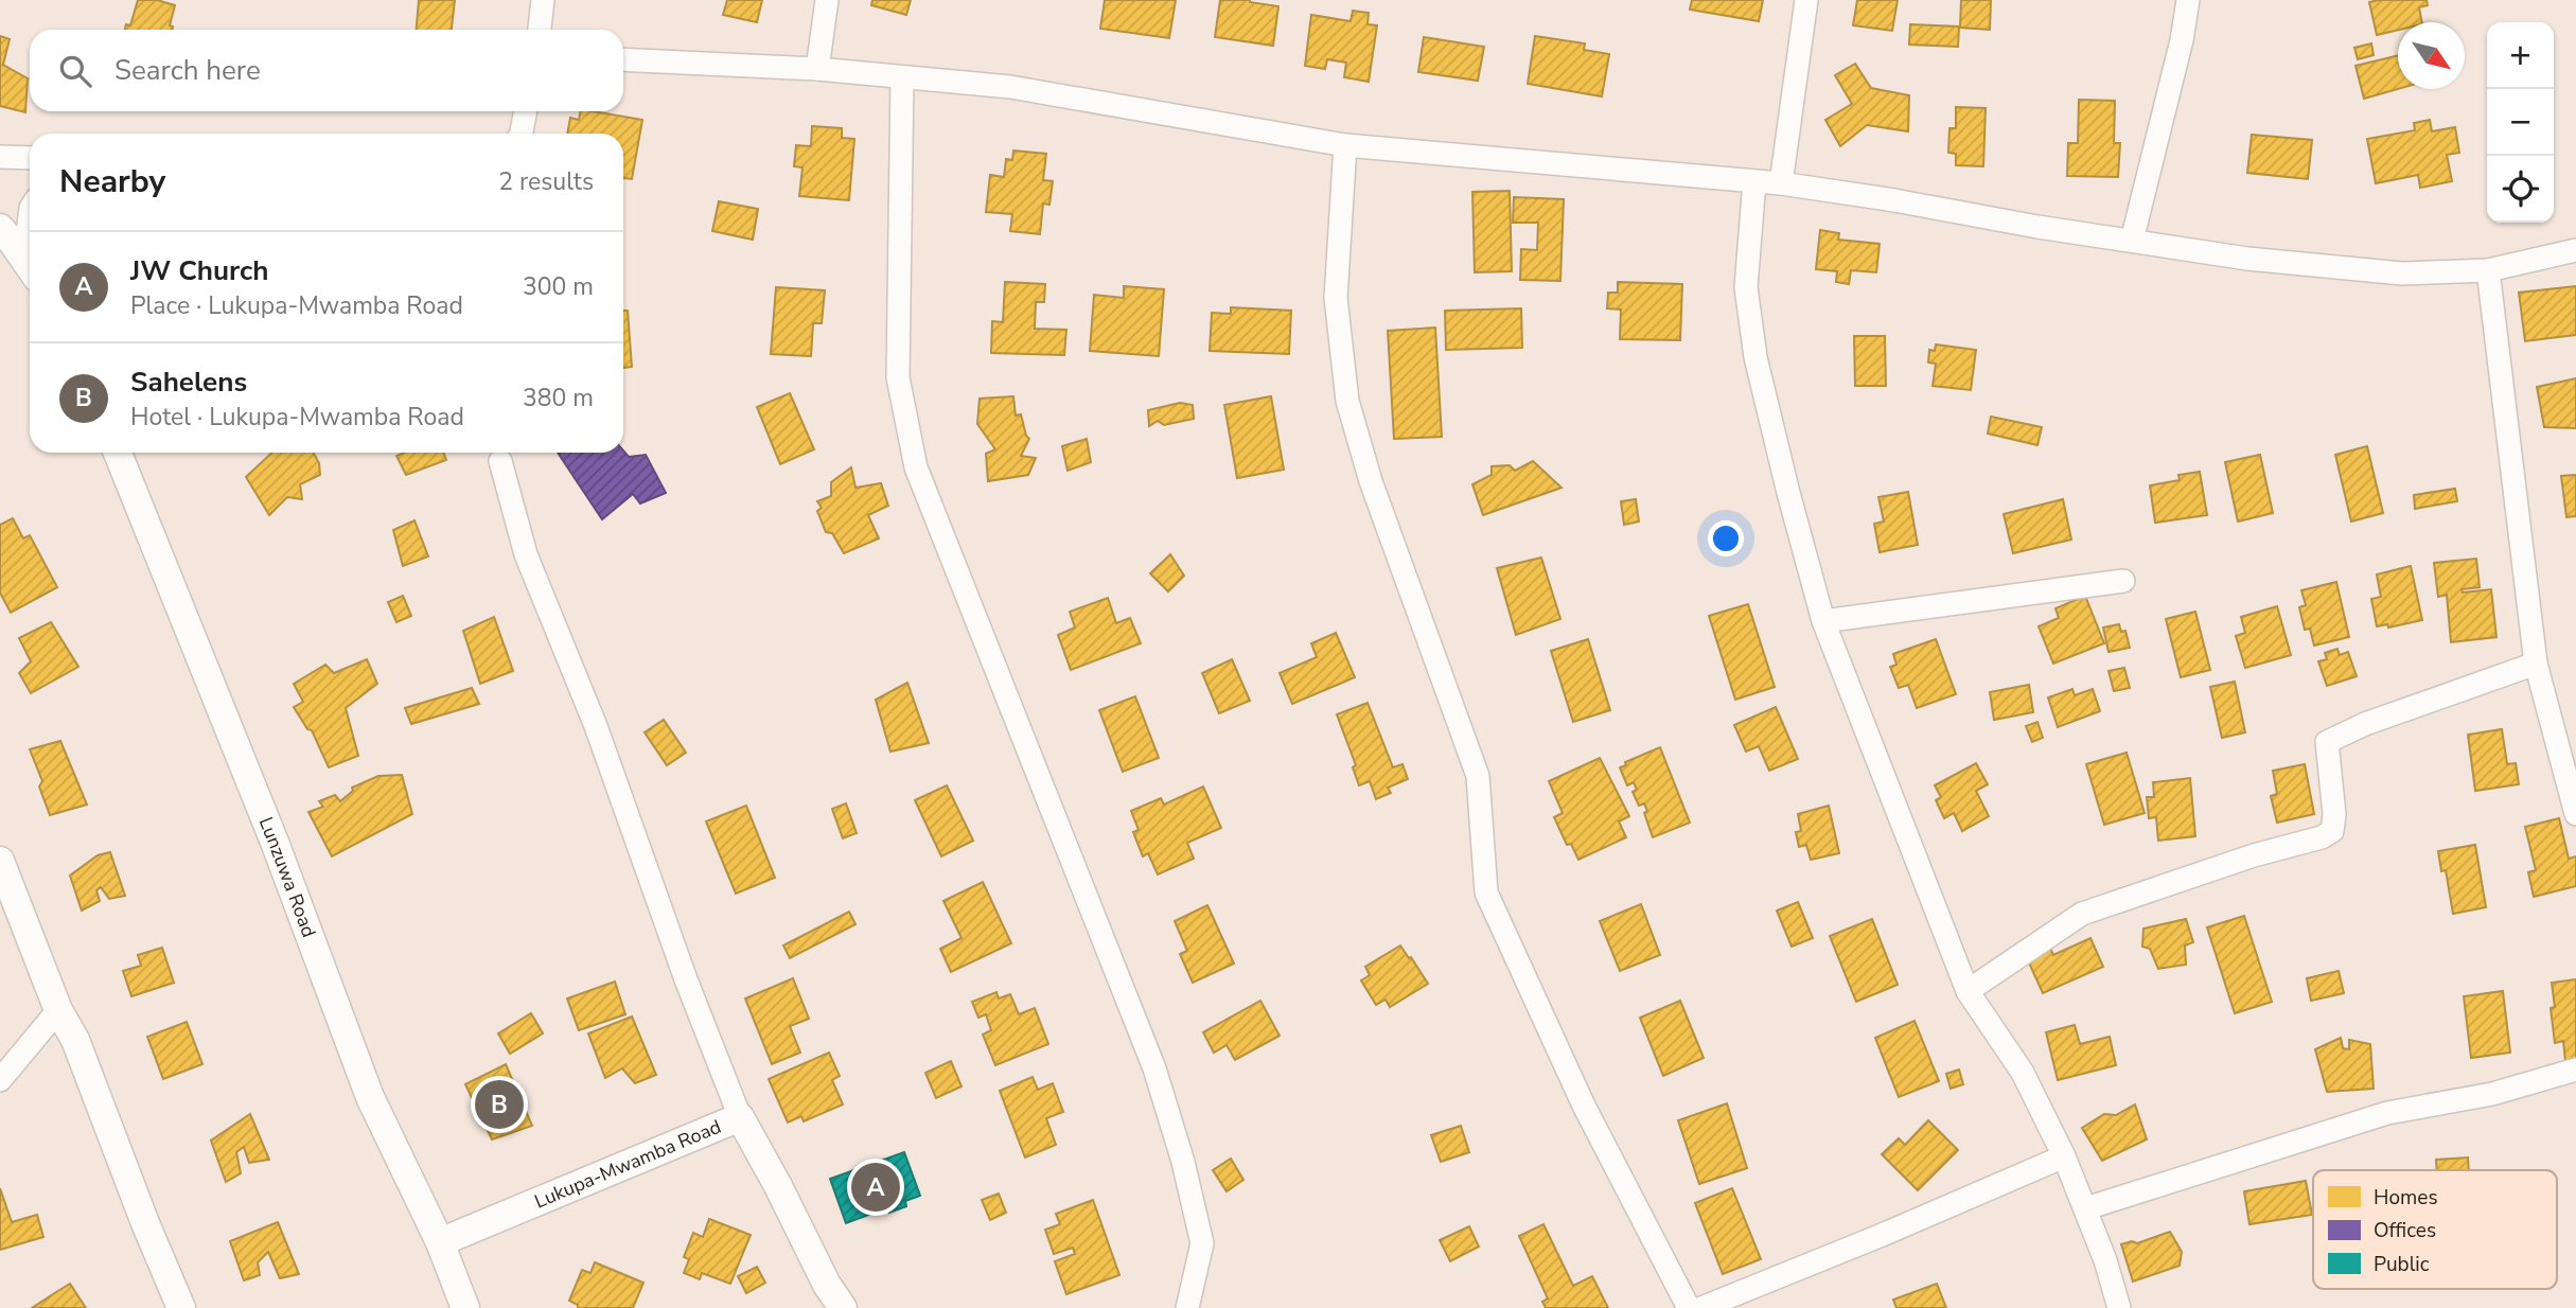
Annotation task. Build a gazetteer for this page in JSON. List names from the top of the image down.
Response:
{
  "streets": {
    "street": ["Lunzuwa Road", "Lukupa-Mwamba Road"]
  },
  "crossings": [
    ["Lunzuwa Road", "Lukupa-Mwamba Road"]
  ],
  "legend": ["Homes", "Offices", "Public"],
  "north": "bottom right",
  "page": {
    "map_buttons": ["+", "−"],
    "search": "Search here",
    "heading": ["Nearby", "2 results"],
    "list": [
      {
        "mark": "A",
        "name": "JW Church",
        "note": "Place · Lukupa-Mwamba Road",
        "value": "300 m"
      },
      {
        "mark": "B",
        "name": "Sahelens",
        "note": "Hotel · Lukupa-Mwamba Road",
        "value": "380 m"
      }
    ],
    "pins": ["B", "A"]
  }
}
